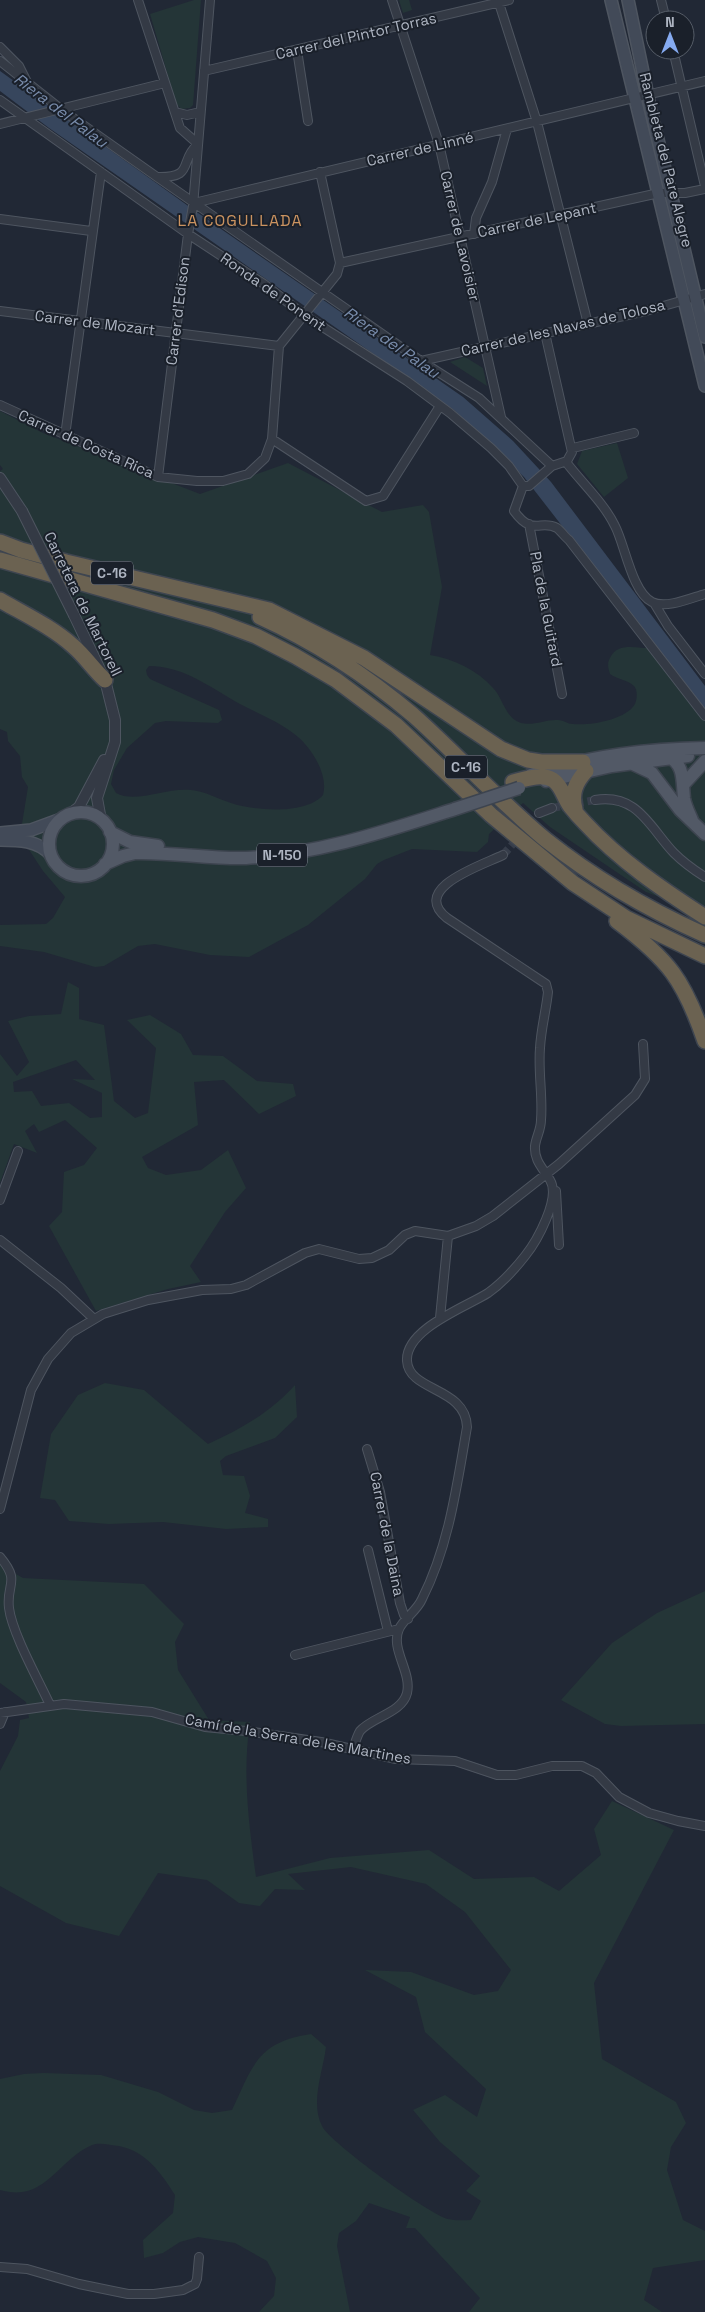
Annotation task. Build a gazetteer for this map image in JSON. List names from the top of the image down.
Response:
{
  "streets": {
    "highway": ["C-16"],
    "main road": ["Rambleta del Pare Alegre", "N-150"],
    "street": [
      "Carrer del Pintor Torras",
      "Carrer de Linné",
      "Carrer de Lepant",
      "Carrer de Lavoisier",
      "Ronda de Ponent",
      "Carrer d'Edison",
      "Carrer de Mozart",
      "Carrer de les Navas de Tolosa",
      "Carrer de Costa Rica",
      "Carretera de Martorell",
      "Pla de la Guitard",
      "Carrer de la Daina",
      "Camí de la Serra de les Martines"
    ]
  },
  "crossings": [
    ["Carrer del Pintor Torras", "Carrer de Lavoisier"],
    ["Carrer del Pintor Torras", "Carrer d'Edison"],
    ["Carrer de Linné", "Rambleta del Pare Alegre"],
    ["Carrer de Linné", "Carrer de Lavoisier"],
    ["Carrer de Linné", "Ronda de Ponent"],
    ["Carrer de Linné", "Carrer d'Edison"],
    ["Rambleta del Pare Alegre", "Carrer de Lepant"],
    ["Rambleta del Pare Alegre", "Carrer de les Navas de Tolosa"],
    ["Carrer de Lepant", "Carrer de Lavoisier"],
    ["Carrer de Lavoisier", "Ronda de Ponent"],
    ["Carrer de Lavoisier", "Carrer de les Navas de Tolosa"],
    ["Ronda de Ponent", "Carrer d'Edison"],
    ["Ronda de Ponent", "Carrer de les Navas de Tolosa"],
    ["Carrer d'Edison", "Carrer de Mozart"],
    ["Carrer d'Edison", "Carrer de Costa Rica"],
    ["Carretera de Martorell", "N-150"]
  ],
  "districts": ["LA COGULLADA"],
  "water": ["Riera del Palau"],
  "north": "top"
}
